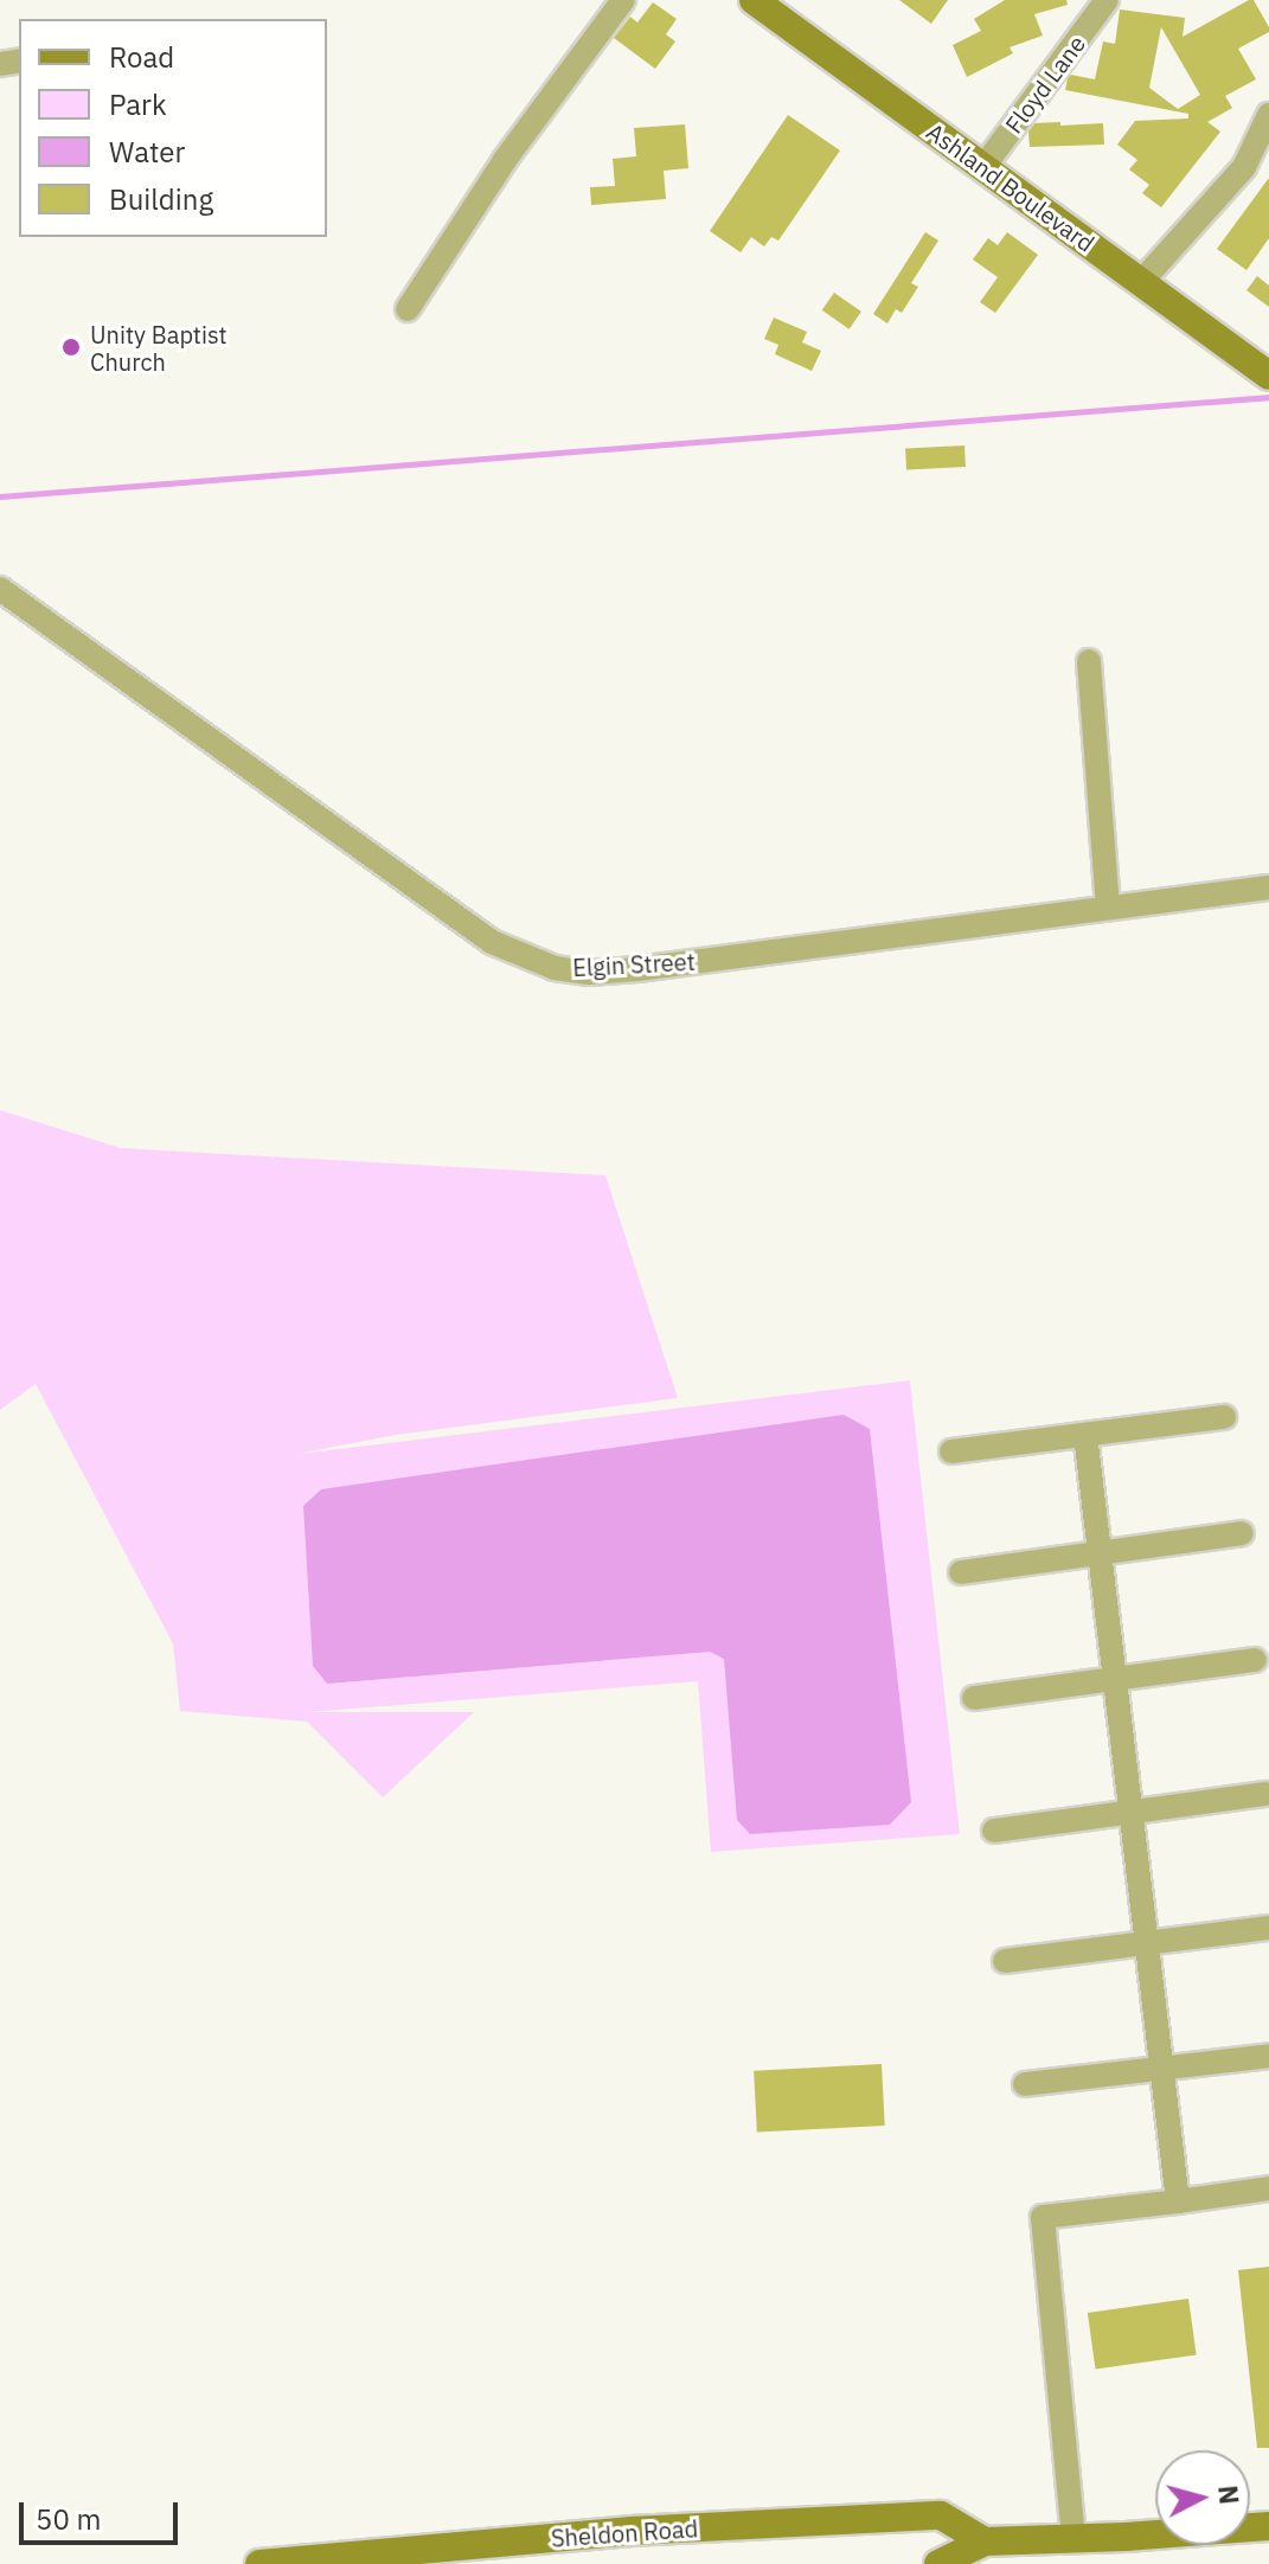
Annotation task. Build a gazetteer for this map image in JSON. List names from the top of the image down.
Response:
{
  "streets": {
    "main road": ["Ashland Boulevard", "Sheldon Road"],
    "street": ["Floyd Lane", "Elgin Street"]
  },
  "crossings": [
    ["Floyd Lane", "Ashland Boulevard"]
  ],
  "places": ["Unity Baptist Church"],
  "legend": [
    "Road",
    "Park",
    "Water",
    "Building"
  ],
  "scale_bar": "50 m",
  "north": "right"
}
